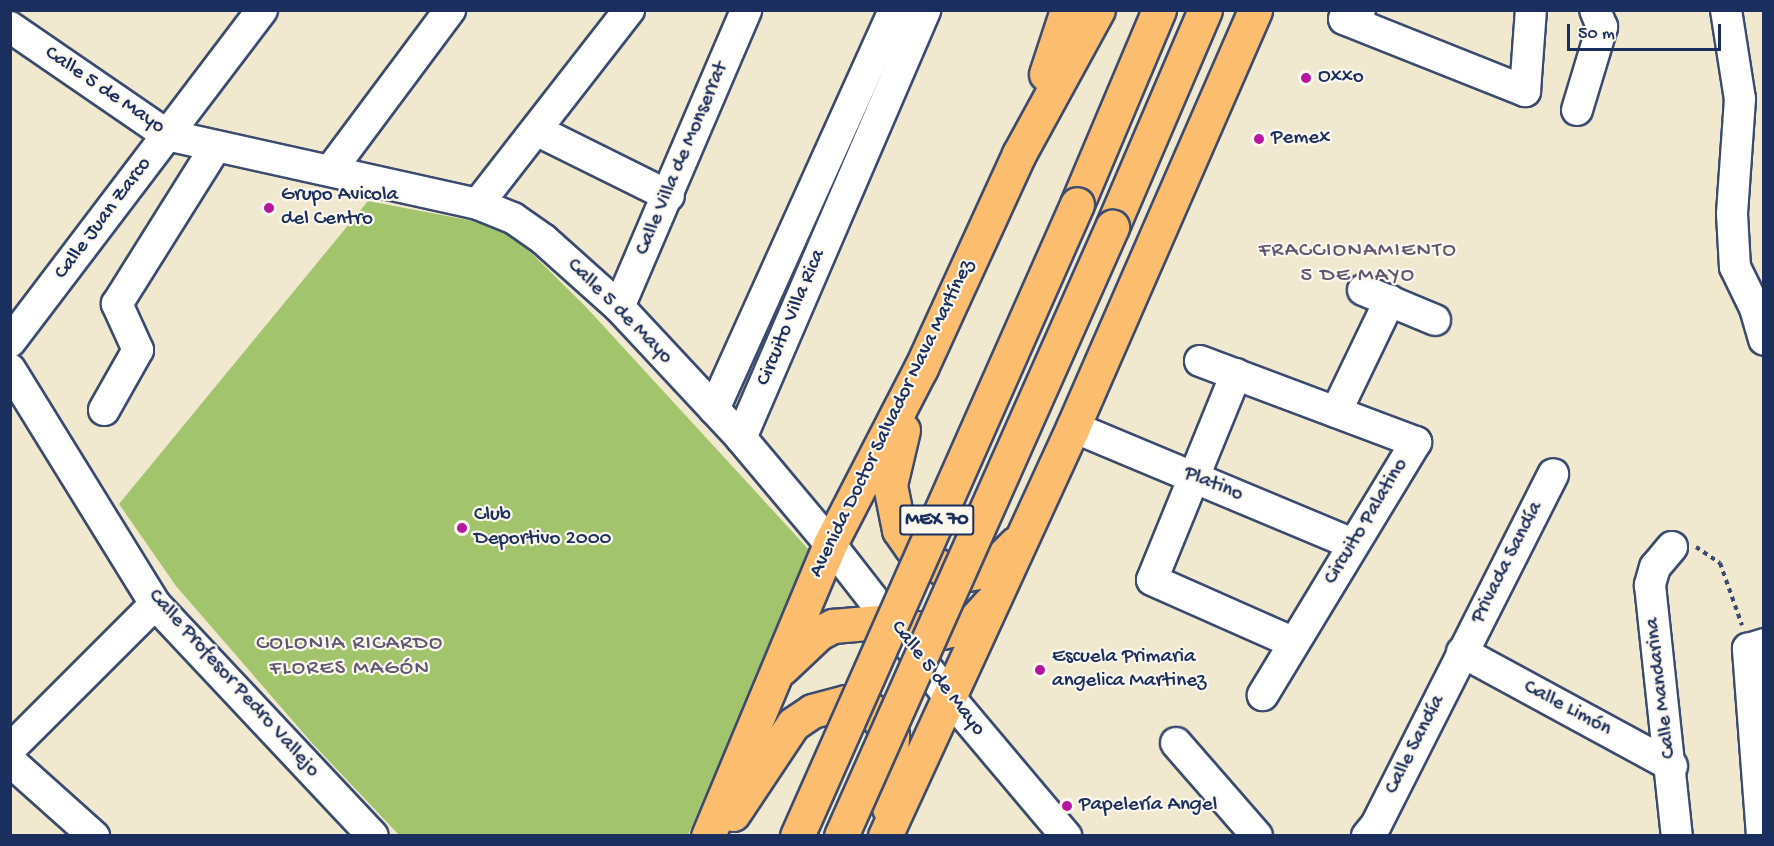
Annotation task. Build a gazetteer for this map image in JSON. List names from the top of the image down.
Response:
{
  "streets": {
    "main road": ["Avenida Doctor Salvador Nava Martínez", "MEX 70"],
    "street": [
      "Calle 5 de Mayo",
      "Calle Villa de Monserrat",
      "Calle Juan Zarco",
      "Circuito Villa Rica",
      "Platino",
      "Circuito Palatino",
      "Privada Sandía",
      "Calle Profesor Pedro Vallejo",
      "Calle Mandarina",
      "Calle Limón",
      "Calle Sandía"
    ]
  },
  "crossings": [
    ["Calle 5 de Mayo", "Calle Villa de Monserrat"],
    ["Calle 5 de Mayo", "Calle Juan Zarco"],
    ["Calle 5 de Mayo", "Circuito Villa Rica"],
    ["Calle 5 de Mayo", "Avenida Doctor Salvador Nava Martínez"],
    ["Platino", "Circuito Palatino"],
    ["Privada Sandía", "Calle Limón"],
    ["Privada Sandía", "Calle Sandía"],
    ["Calle Mandarina", "Calle Limón"],
    ["Calle Limón", "Calle Sandía"]
  ],
  "districts": ["FRACCIONAMIENTO 5 DE MAYO", "COLONIA RICARDO FLORES MAGÓN"],
  "places": [
    "Oxxo",
    "Pemex",
    "Grupo Avicola del Centro",
    "Club Deportivo 2000",
    "Escuela Primaria angelica Martinez",
    "Papelería Angel"
  ],
  "scale_bar": "50 m"
}
